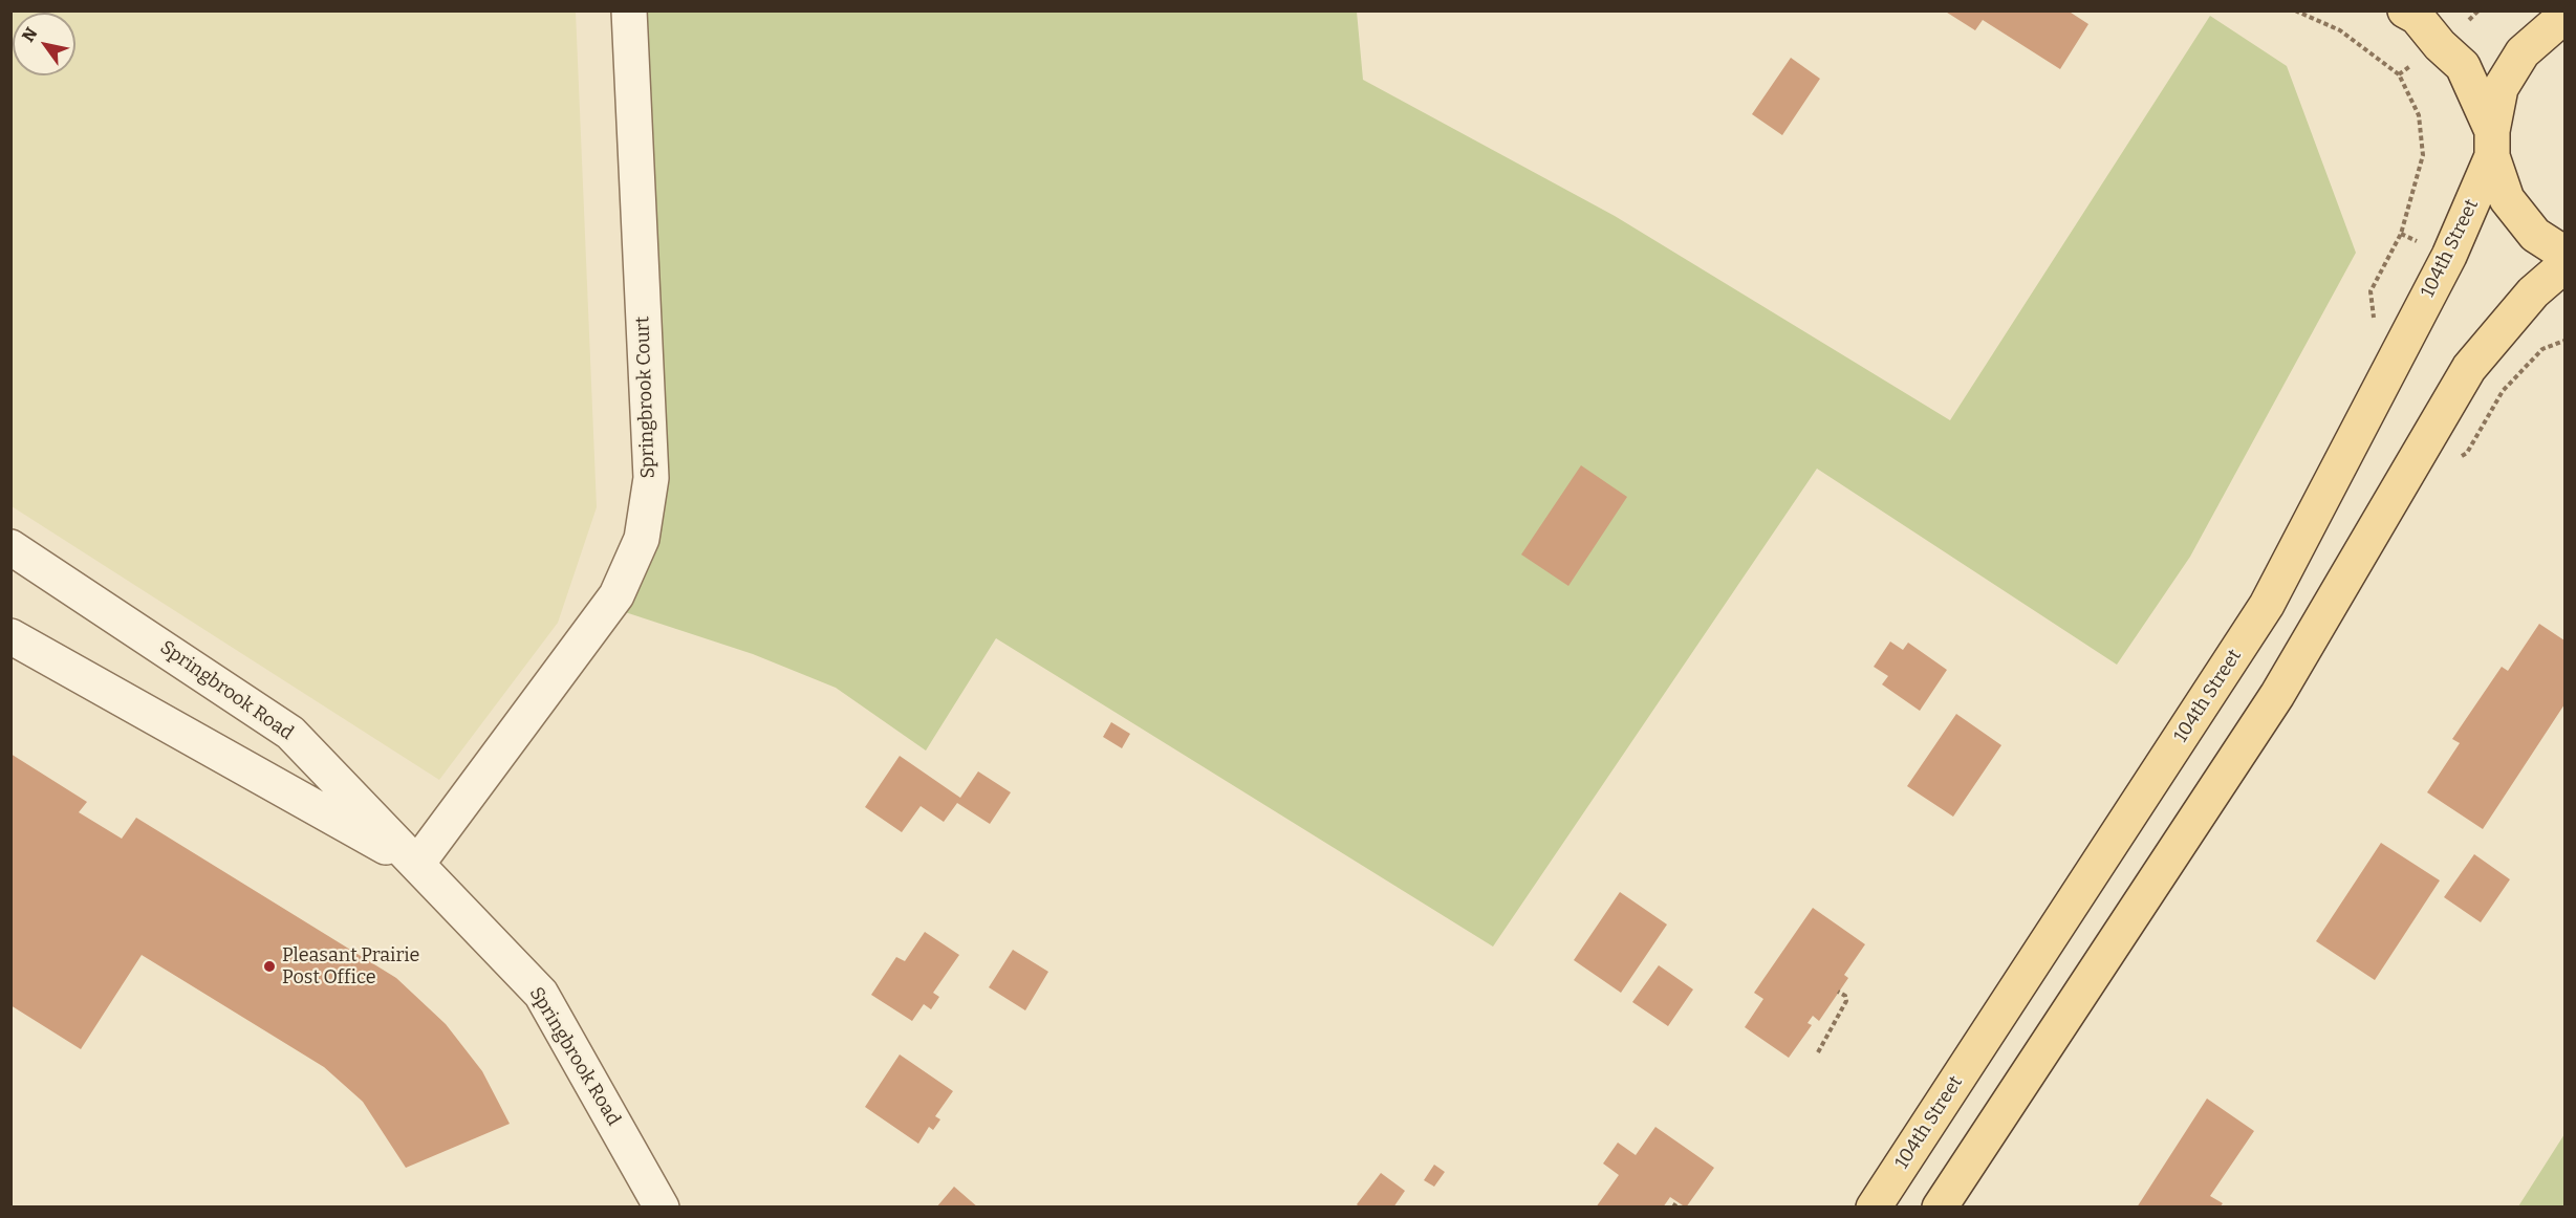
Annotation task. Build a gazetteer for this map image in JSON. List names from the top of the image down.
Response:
{
  "streets": {
    "main road": ["104th Street"],
    "street": ["Springbrook Court", "Springbrook Road"]
  },
  "crossings": [
    ["Springbrook Court", "Springbrook Road"]
  ],
  "places": ["Pleasant Prairie Post Office"],
  "north": "top left"
}
